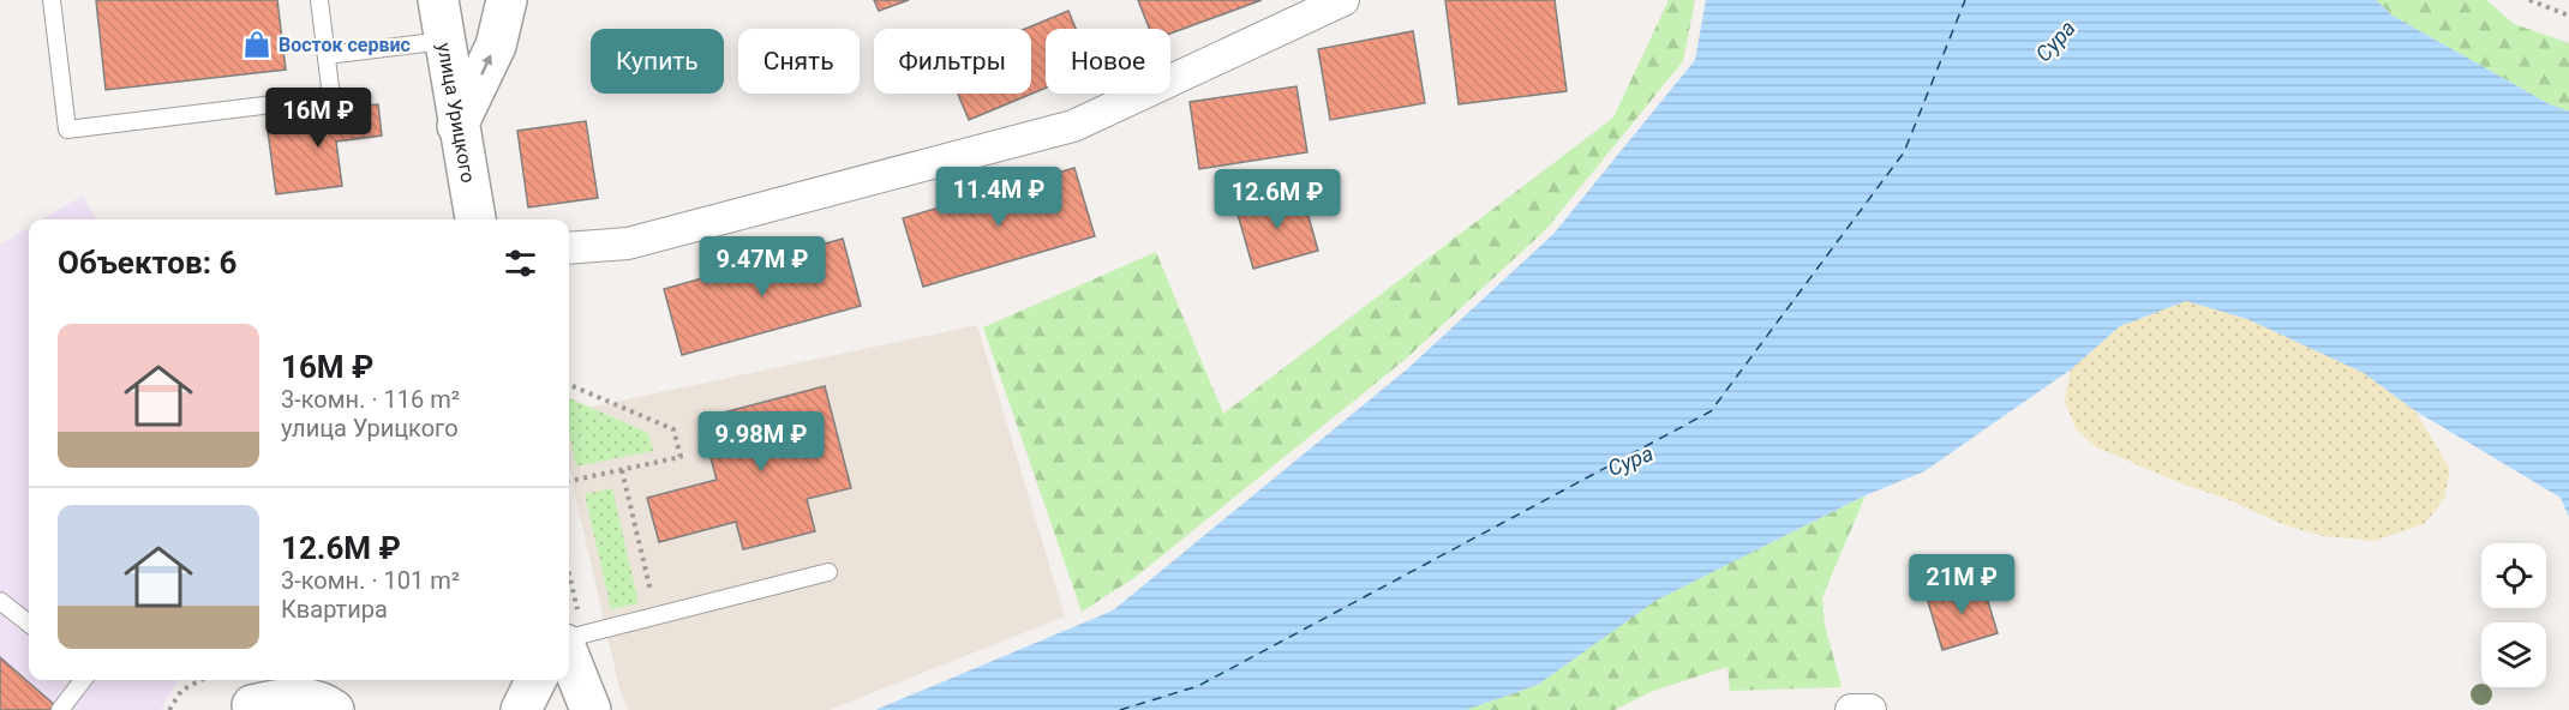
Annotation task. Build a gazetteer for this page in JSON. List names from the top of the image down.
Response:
{
  "streets": {
    "main road": ["улица Урицкого"]
  },
  "water": ["Сура"],
  "places": {
    "shop": ["Восток сервис"]
  },
  "page": {
    "chip": [
      "Купить",
      "Снять",
      "Фильтры",
      "Новое"
    ],
    "price": [
      "16M ₽",
      "11.4M ₽",
      "12.6M ₽",
      "9.47M ₽",
      "9.98M ₽",
      "21M ₽"
    ],
    "heading": "Объектов: 6",
    "list": [
      {
        "name": "16M ₽",
        "note": "3-комн. · 116 m² · улица Урицкого"
      },
      {
        "name": "12.6M ₽",
        "note": "3-комн. · 101 m² · Квартира"
      }
    ]
  }
}
